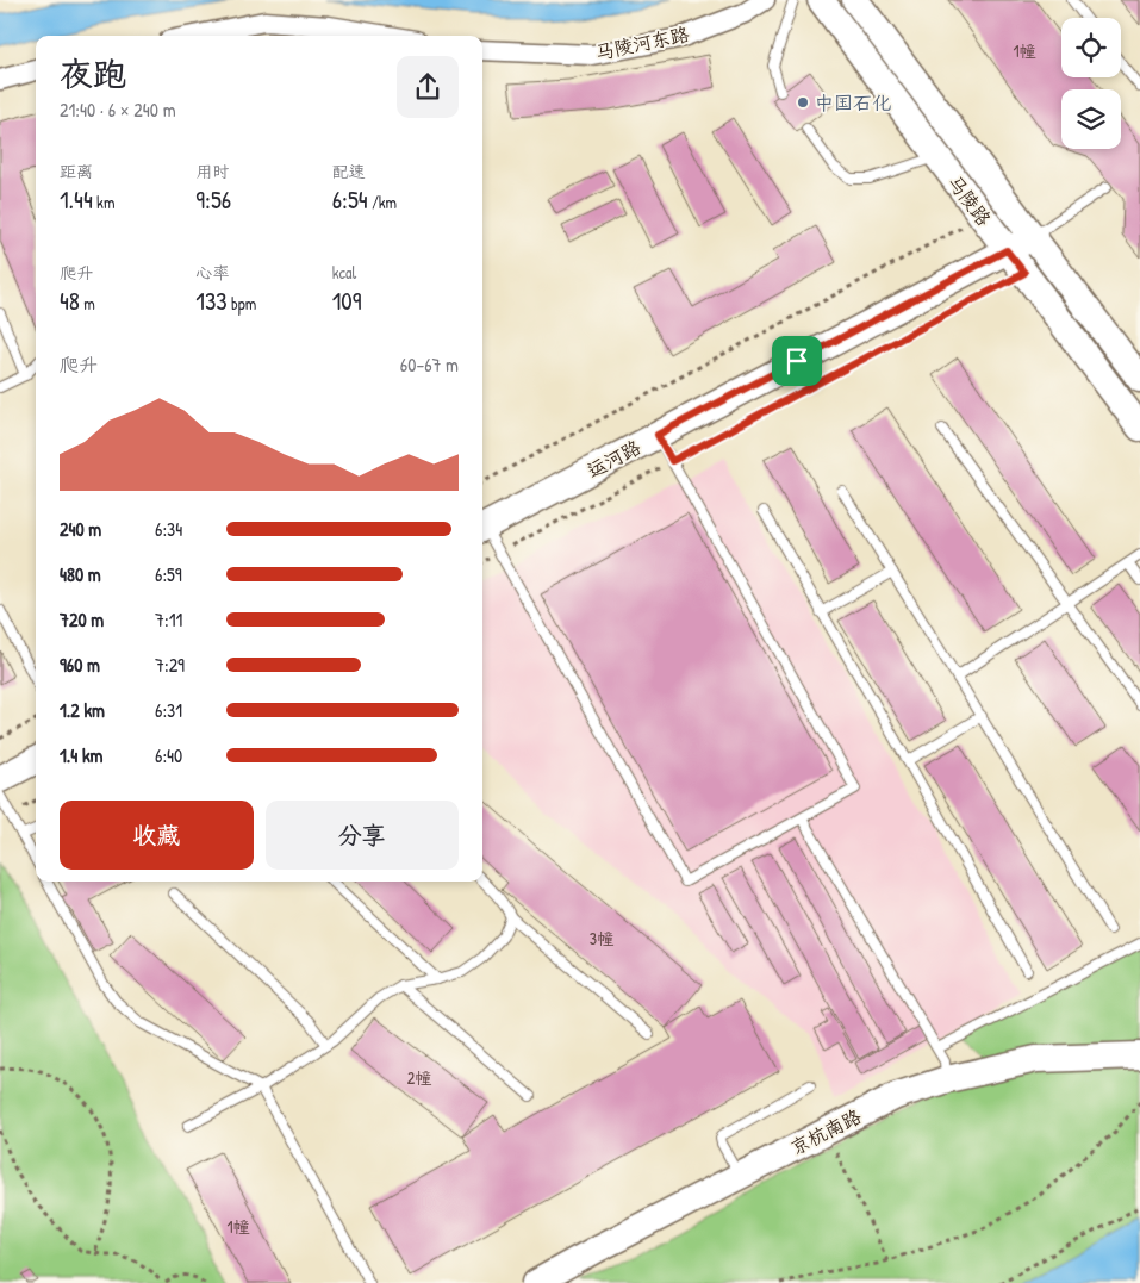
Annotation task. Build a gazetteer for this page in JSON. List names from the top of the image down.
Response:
{
  "streets": {
    "street": [
      "马陵河东路",
      "马陵路",
      "运河路",
      "京杭南路"
    ]
  },
  "crossings": [
    ["马陵路", "运河路"]
  ],
  "places": ["中国石化"],
  "house_numbers": [
    "1幢",
    "3幢",
    "2幢",
    "1幢"
  ],
  "page": {
    "heading": ["夜跑", "21:40 · 6 × 240 m"],
    "stats": [
      ["距离", "1.44 km"],
      ["用时", "9:56"],
      ["配速", "6:54 /km"],
      ["爬升", "48 m"],
      ["心率", "133 bpm"],
      ["kcal", "109"]
    ],
    "chart": ["爬升", "60–67 m"],
    "list": [
      {
        "name": "240 m",
        "note": "6:34"
      },
      {
        "name": "480 m",
        "note": "6:59"
      },
      {
        "name": "720 m",
        "note": "7:11"
      },
      {
        "name": "960 m",
        "note": "7:29"
      },
      {
        "name": "1.2 km",
        "note": "6:31"
      },
      {
        "name": "1.4 km",
        "note": "6:40"
      }
    ],
    "buttons": ["收藏", "分享"]
  }
}
